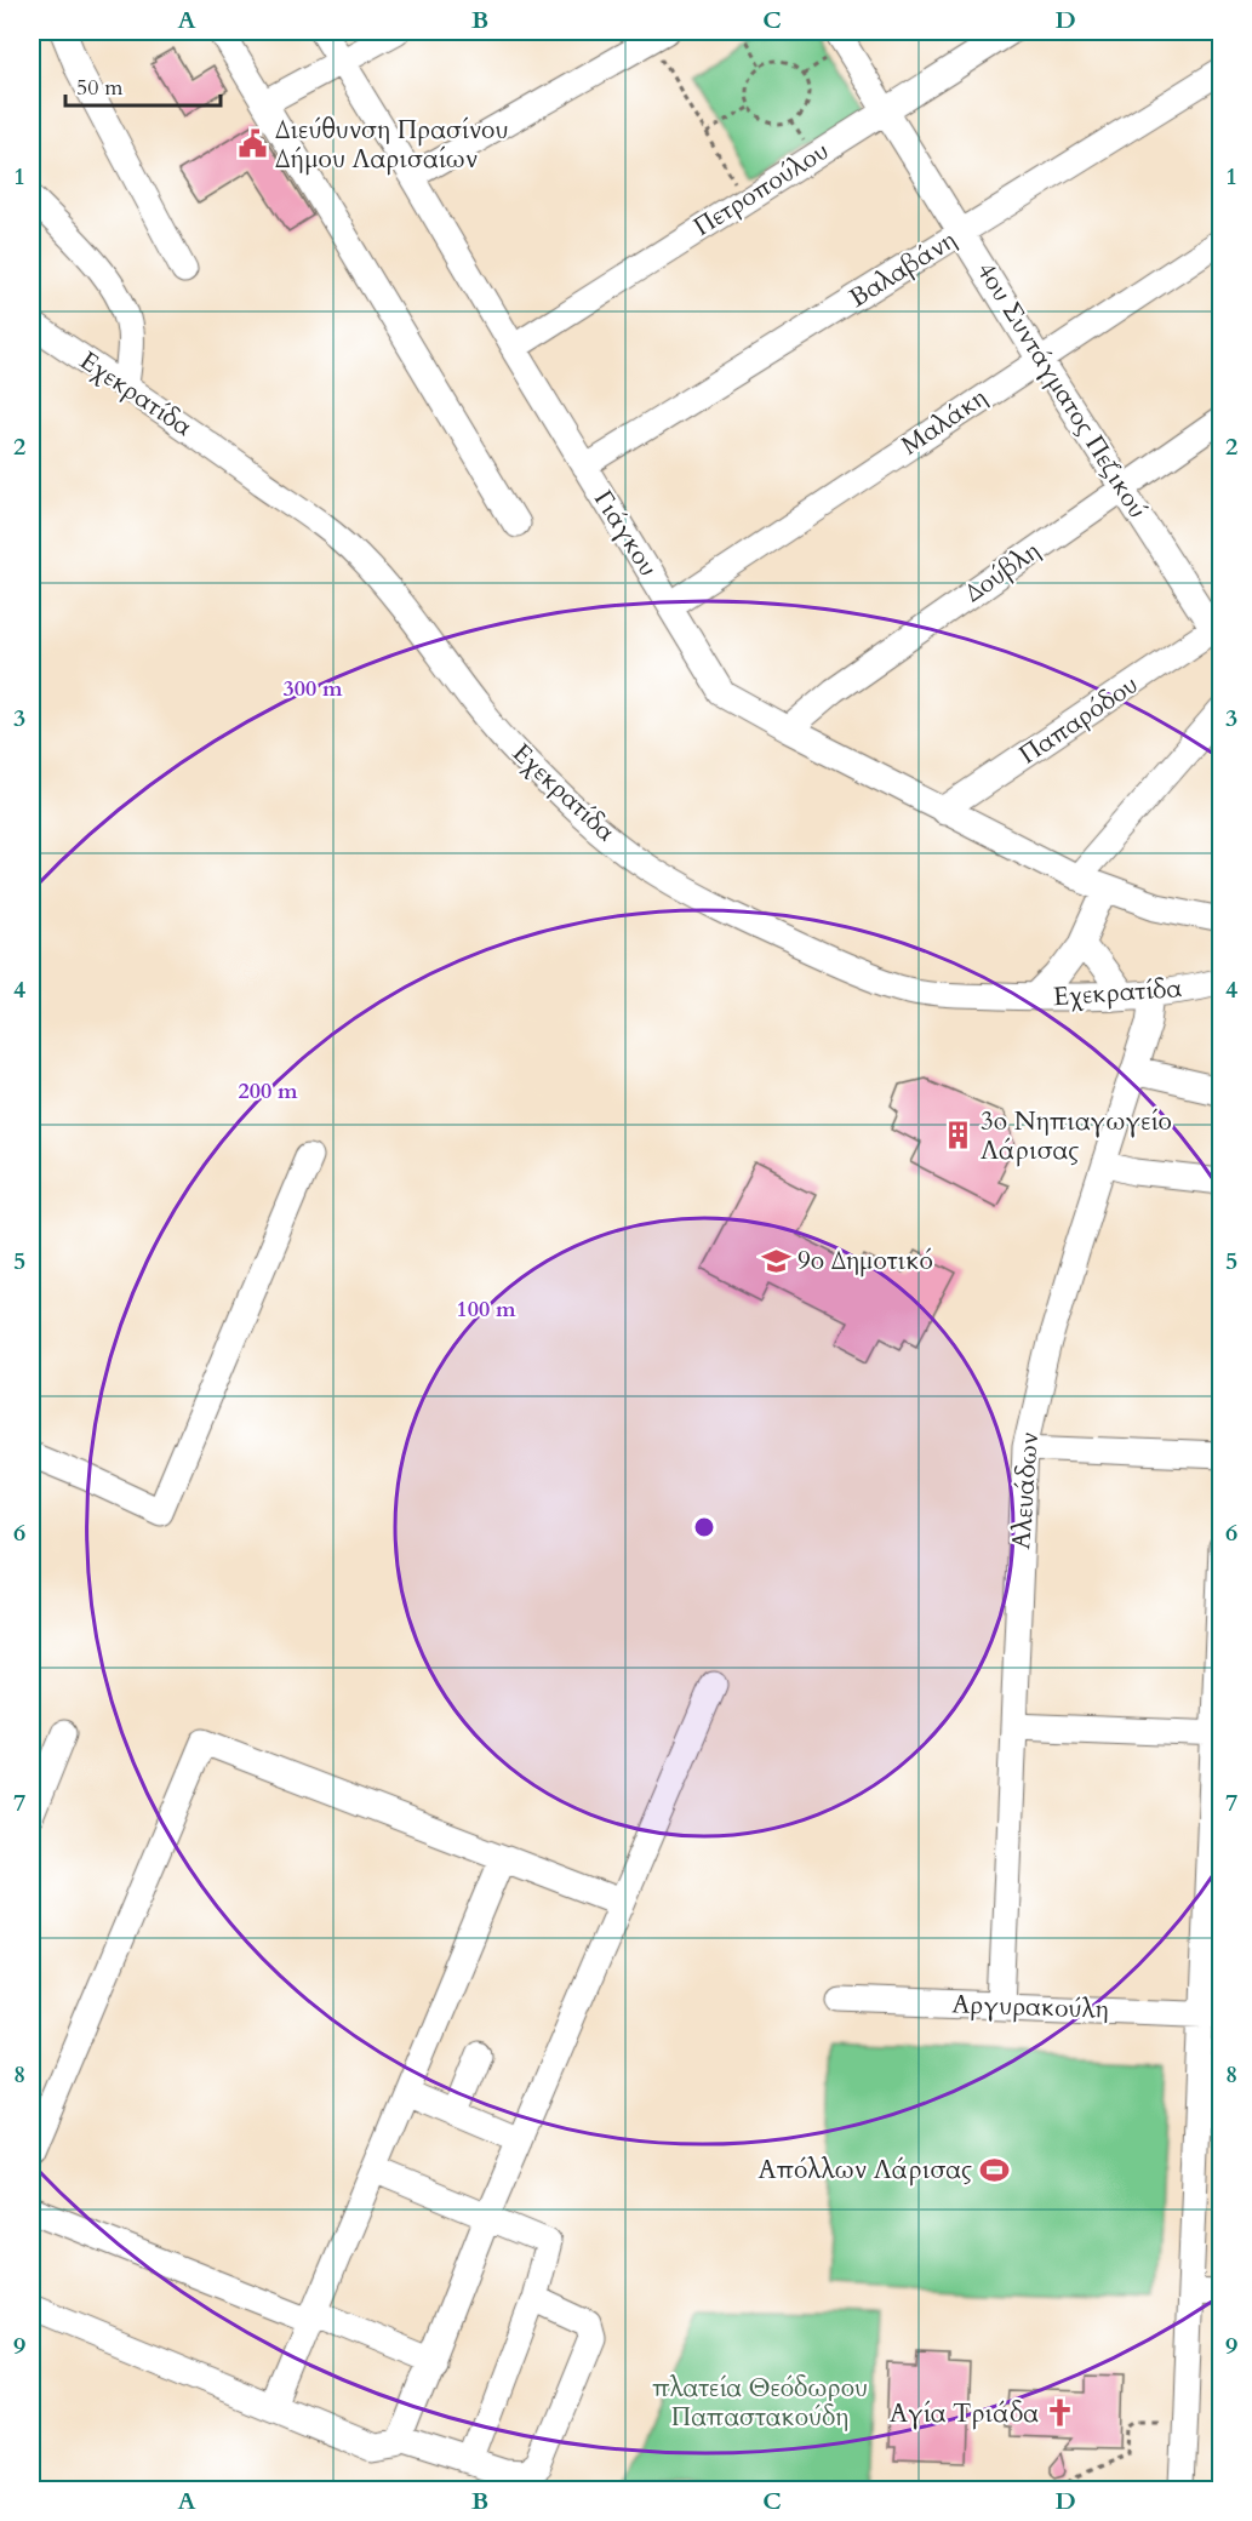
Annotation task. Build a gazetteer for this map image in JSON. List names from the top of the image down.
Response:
{
  "streets": {
    "street": [
      "Πετροπούλου",
      "Βαλαβάνη",
      "4ου Συντάγματος Πεζικού",
      "Εχεκρατίδα",
      "Μαλάκη",
      "Γιάγκου",
      "Δούβλη",
      "Παπαρόδου",
      "Αλευάδων",
      "Αργυρακούλη"
    ]
  },
  "crossings": [
    ["Πετροπούλου", "4ου Συντάγματος Πεζικού"],
    ["Πετροπούλου", "Γιάγκου"],
    ["Βαλαβάνη", "4ου Συντάγματος Πεζικού"],
    ["Βαλαβάνη", "Γιάγκου"],
    ["4ου Συντάγματος Πεζικού", "Μαλάκη"],
    ["4ου Συντάγματος Πεζικού", "Δούβλη"],
    ["4ου Συντάγματος Πεζικού", "Παπαρόδου"],
    ["Εχεκρατίδα", "Αλευάδων"],
    ["Μαλάκη", "Γιάγκου"],
    ["Γιάγκου", "Δούβλη"],
    ["Γιάγκου", "Παπαρόδου"],
    ["Αλευάδων", "Αργυρακούλη"]
  ],
  "parks": ["πλατεία Θεόδωρου Παπαστακούδη"],
  "places": {
    "public building": ["Διεύθυνση Πρασίνου Δήμου Λαρισαίων"],
    "building": ["3o Νηπιαγωγείο Λάρισας"],
    "school or university": ["9ο Δημοτικό"],
    "sports": ["Απόλλων Λάρισας"],
    "church": ["Αγία Τριάδα"]
  },
  "scale_bar": "50 m",
  "grid": {
    "columns": [
      "A",
      "B",
      "C",
      "D"
    ],
    "rows": [
      "1",
      "2",
      "3",
      "4",
      "5",
      "6",
      "7",
      "8",
      "9"
    ]
  },
  "rings": ["300 m", "200 m", "100 m"]
}
